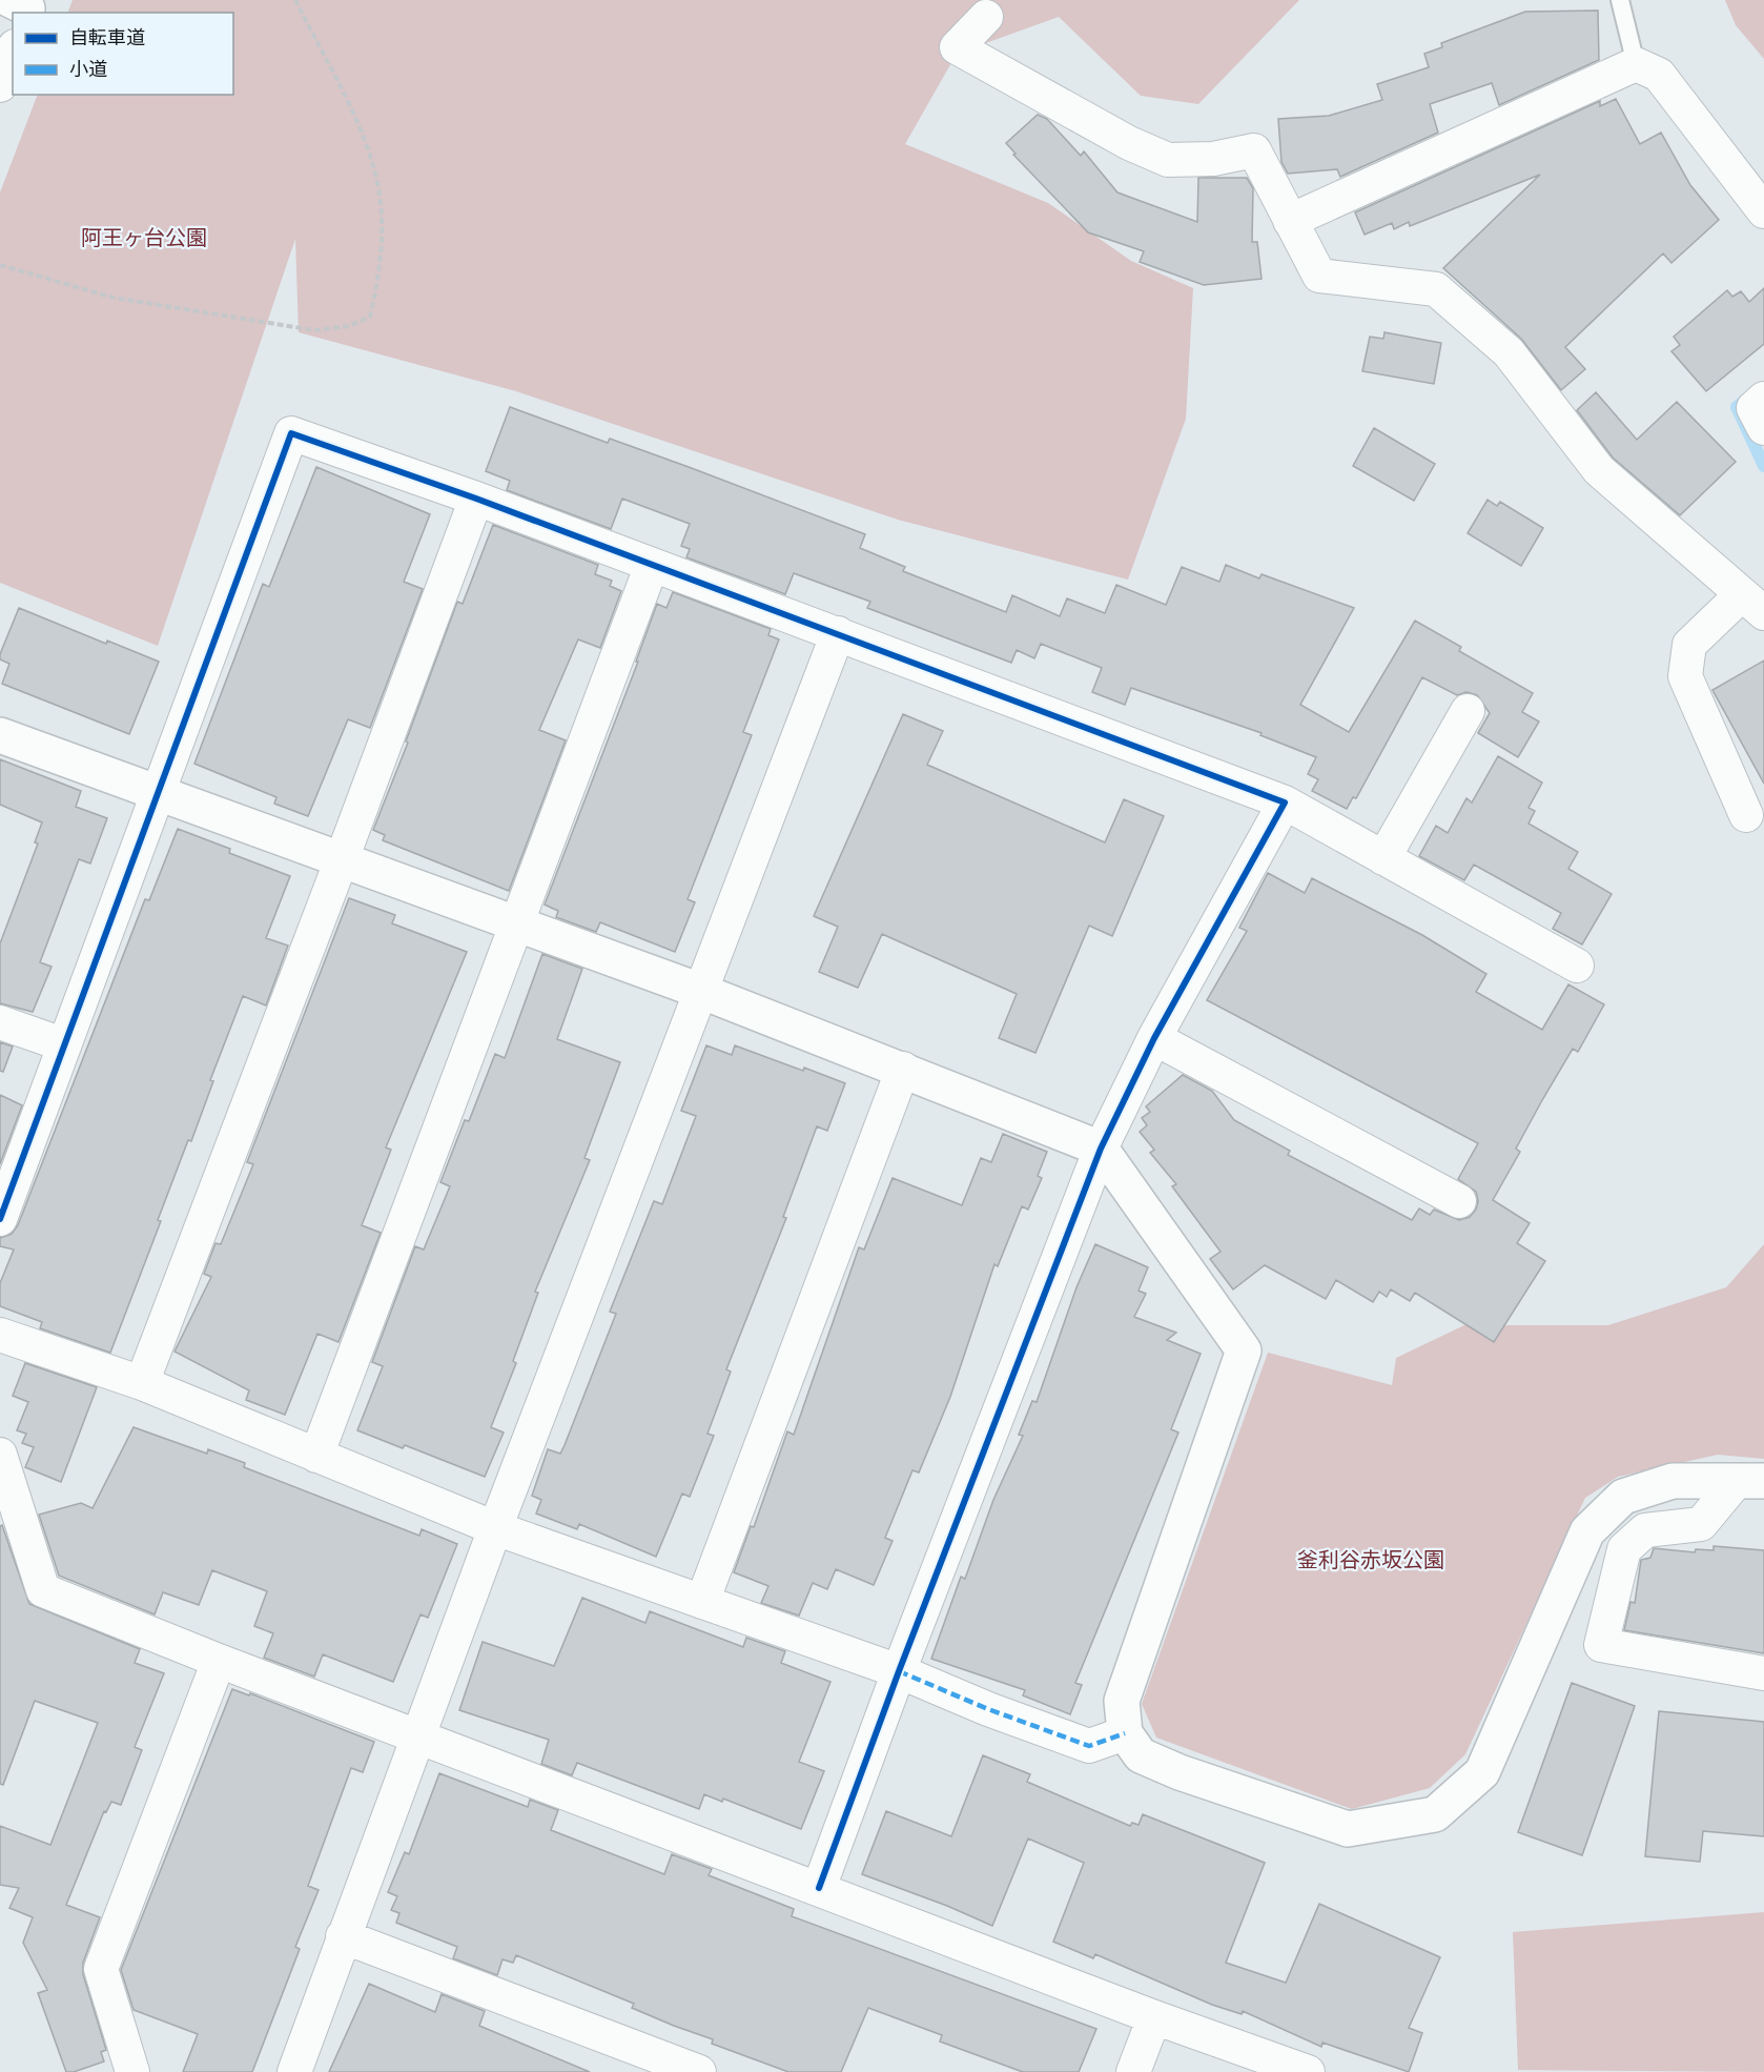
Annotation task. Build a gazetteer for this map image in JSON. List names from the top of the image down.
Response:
{
  "parks": ["阿王ヶ台公園", "釜利谷赤坂公園"],
  "legend": ["自転車道", "小道"]
}
